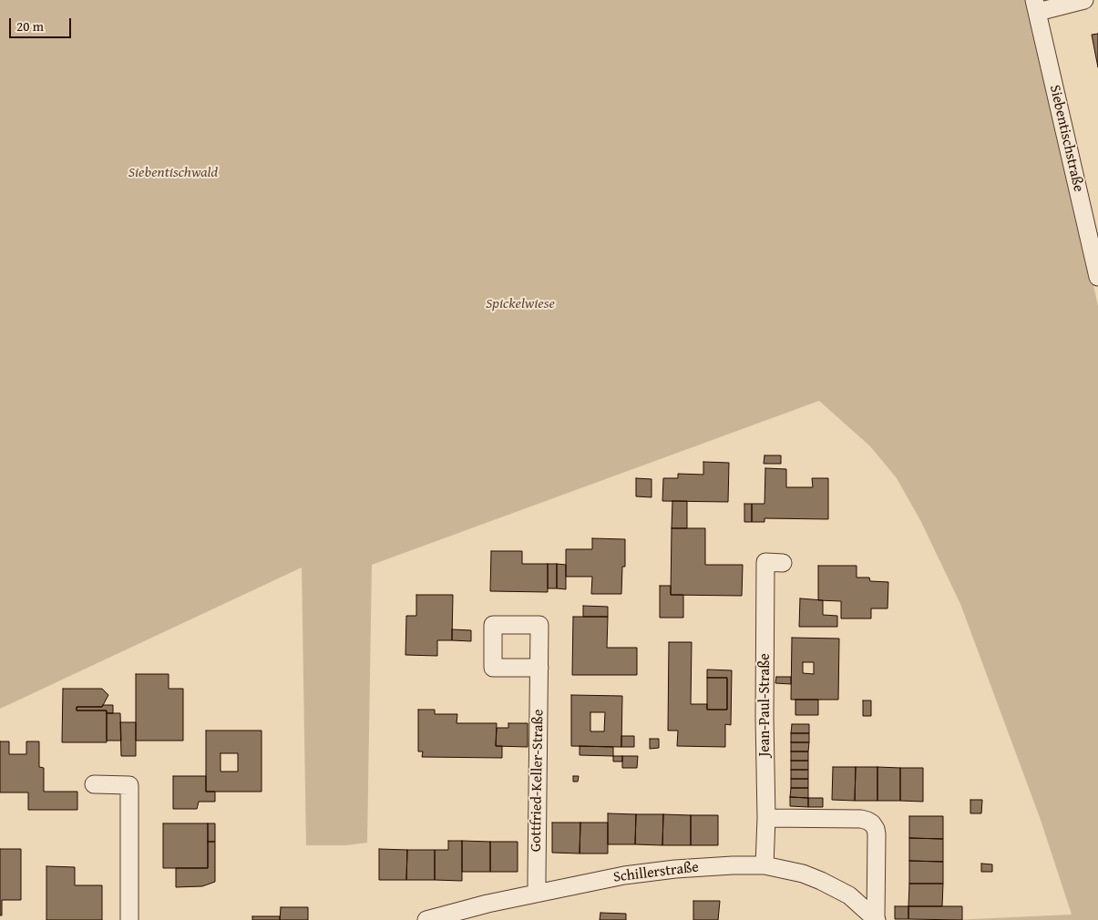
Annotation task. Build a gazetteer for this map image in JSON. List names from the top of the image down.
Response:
{
  "streets": {
    "street": [
      "Siebentischstraße",
      "Jean-Paul-Straße",
      "Gottfried-Keller-Straße",
      "Schillerstraße"
    ]
  },
  "crossings": [
    ["Jean-Paul-Straße", "Schillerstraße"],
    ["Gottfried-Keller-Straße", "Schillerstraße"]
  ],
  "parks": ["Siebentischwald", "Spickelwiese"],
  "scale_bar": "20 m"
}
